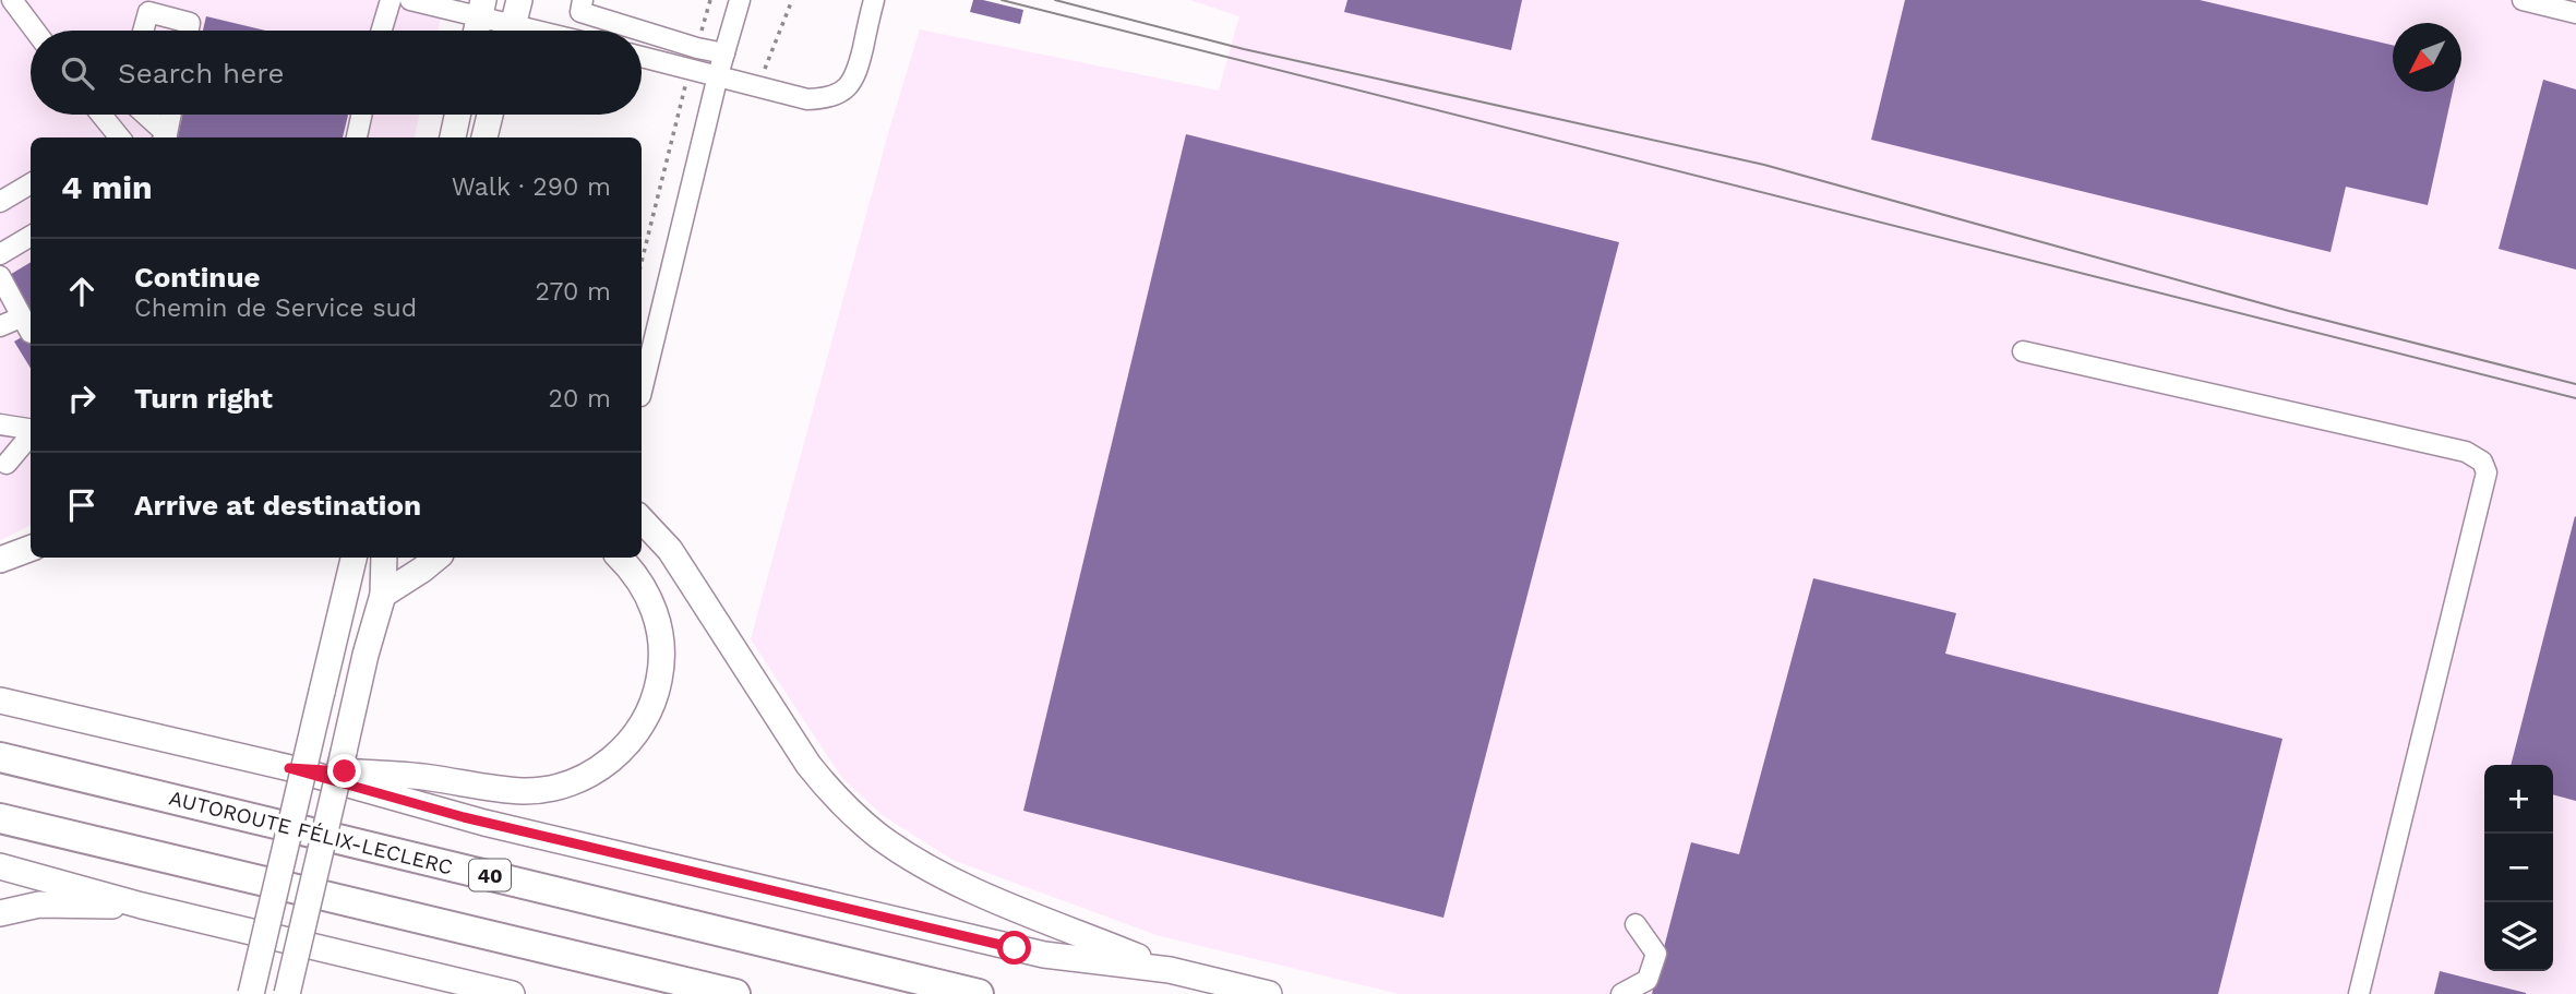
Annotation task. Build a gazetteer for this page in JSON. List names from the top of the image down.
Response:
{
  "streets": {
    "highway": ["AUTOROUTE FÉLIX-LECLERC", "40"]
  },
  "north": "bottom left",
  "page": {
    "search": "Search here",
    "heading": ["4 min", "Walk · 290 m"],
    "list": [
      ["Continue", "Chemin de Service sud", "270 m"],
      ["Turn right", "20 m"],
      "Arrive at destination"
    ],
    "map_buttons": ["+", "−"]
  }
}
